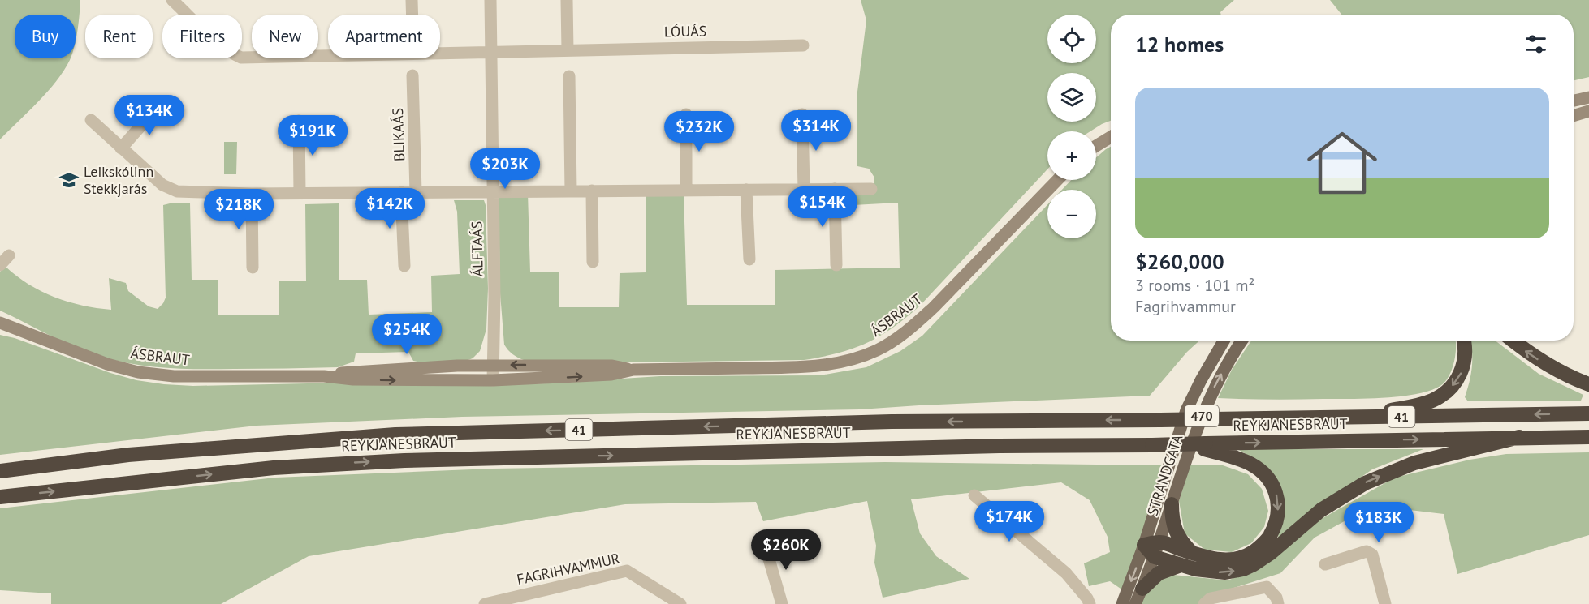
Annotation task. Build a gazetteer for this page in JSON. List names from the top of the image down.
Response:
{
  "streets": {
    "highway": ["41", "REYKJANESBRAUT"],
    "main road": ["470", "STRANDGATA"],
    "street": [
      "LÓUÁS",
      "BLIKAÁS",
      "ÁLFTAÁS",
      "ÁSBRAUT",
      "FAGRIHVAMMUR"
    ]
  },
  "crossings": [
    ["LÓUÁS", "ÁLFTAÁS"],
    ["ÁLFTAÁS", "ÁSBRAUT"]
  ],
  "places": {
    "school or university": ["Leikskólinn Stekkjarás"]
  },
  "page": {
    "map_buttons": ["+", "−"],
    "chip": [
      "Buy",
      "Rent",
      "Filters",
      "New",
      "Apartment"
    ],
    "heading": "12 homes",
    "list": [
      {
        "name": "$260,000",
        "note": "3 rooms · 101 m² · Fagrihvammur"
      }
    ],
    "price": [
      "$134K",
      "$314K",
      "$232K",
      "$191K",
      "$203K",
      "$154K",
      "$142K",
      "$218K",
      "$254K",
      "$174K",
      "$183K",
      "$260K"
    ]
  }
}
